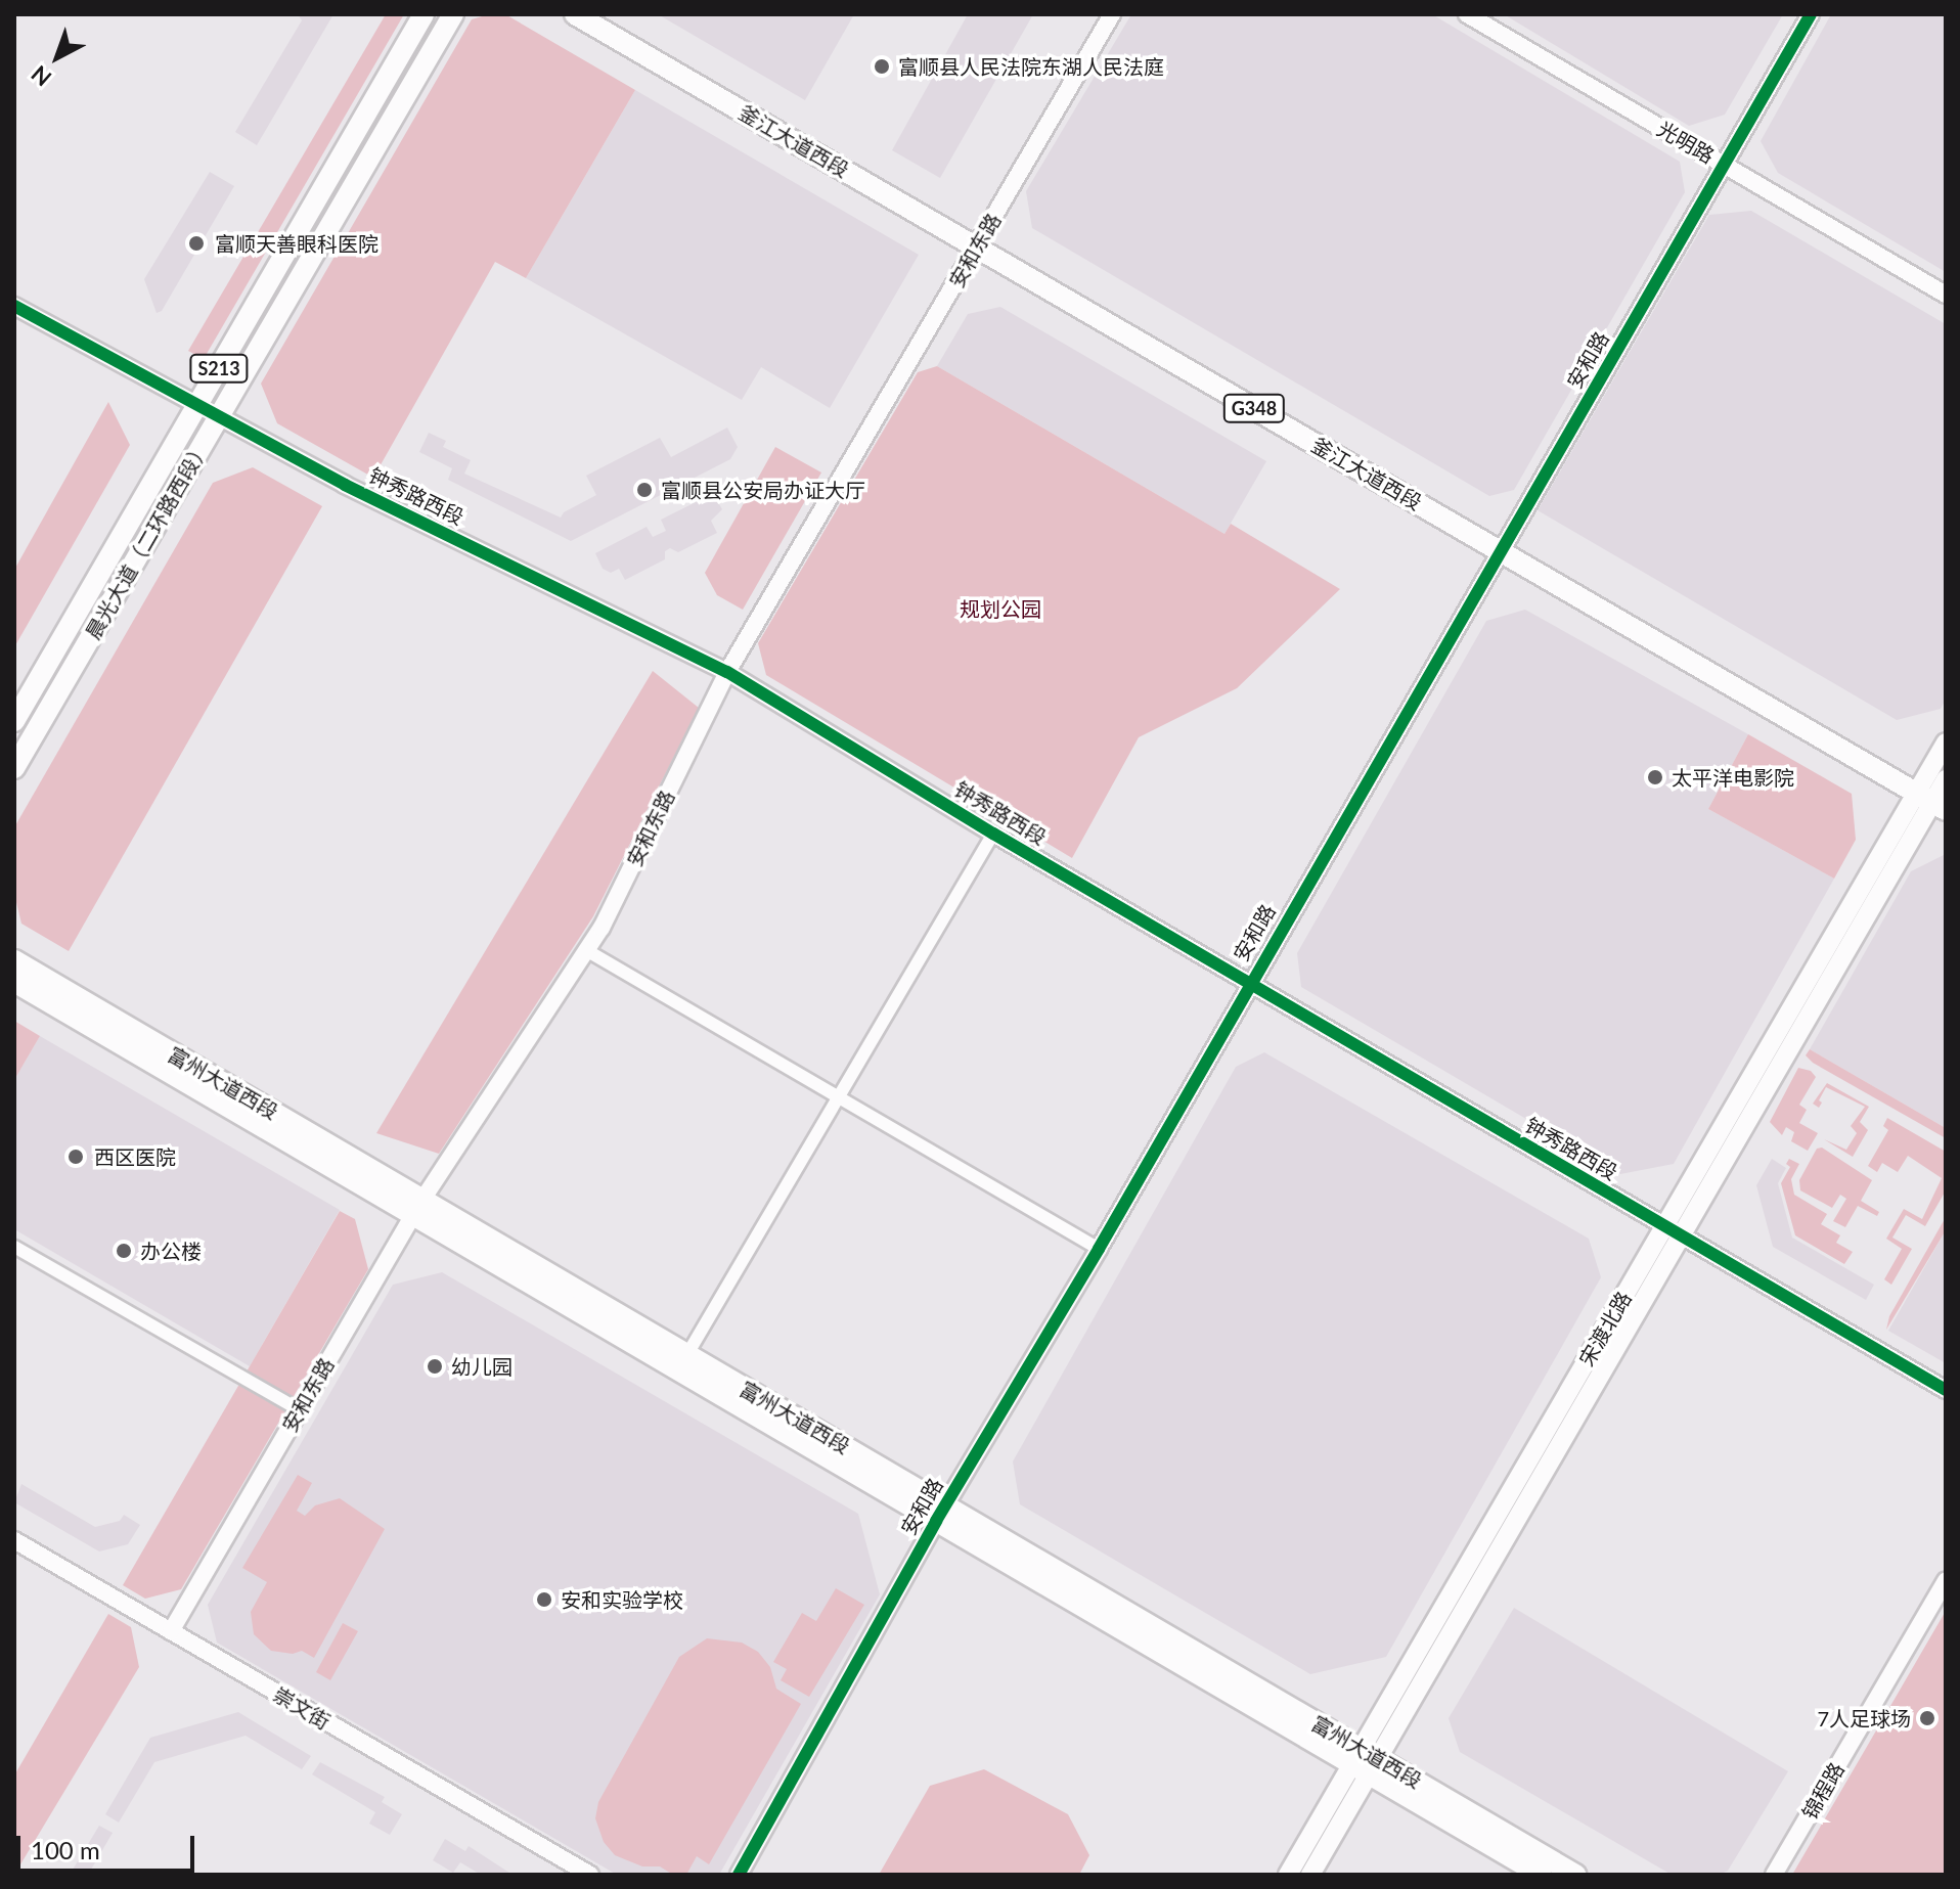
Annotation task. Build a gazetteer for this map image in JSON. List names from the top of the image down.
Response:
{
  "streets": {
    "main road": [
      "釜江大道西段",
      "S213",
      "G348",
      "晨光大道（二环路西段）",
      "富州大道西段",
      "宋渡北路"
    ],
    "street": [
      "光明路",
      "安和东路",
      "安和路",
      "钟秀路西段",
      "崇文街",
      "锦程路"
    ]
  },
  "crossings": [
    ["釜江大道西段", "安和东路"],
    ["釜江大道西段", "安和路"],
    ["釜江大道西段", "宋渡北路"],
    ["光明路", "安和路"],
    ["安和东路", "钟秀路西段"],
    ["安和东路", "富州大道西段"],
    ["安和东路", "崇文街"],
    ["安和路", "钟秀路西段"],
    ["安和路", "富州大道西段"],
    ["钟秀路西段", "晨光大道（二环路西段）"],
    ["钟秀路西段", "宋渡北路"],
    ["富州大道西段", "宋渡北路"]
  ],
  "parks": ["规划公园"],
  "places": [
    "富顺县人民法院东湖人民法庭",
    "富顺天善眼科医院",
    "富顺县公安局办证大厅",
    "太平洋电影院",
    "西区医院",
    "办公楼",
    "幼儿园",
    "安和实验学校",
    "7人足球场"
  ],
  "scale_bar": "100 m",
  "north": "bottom left"
}
